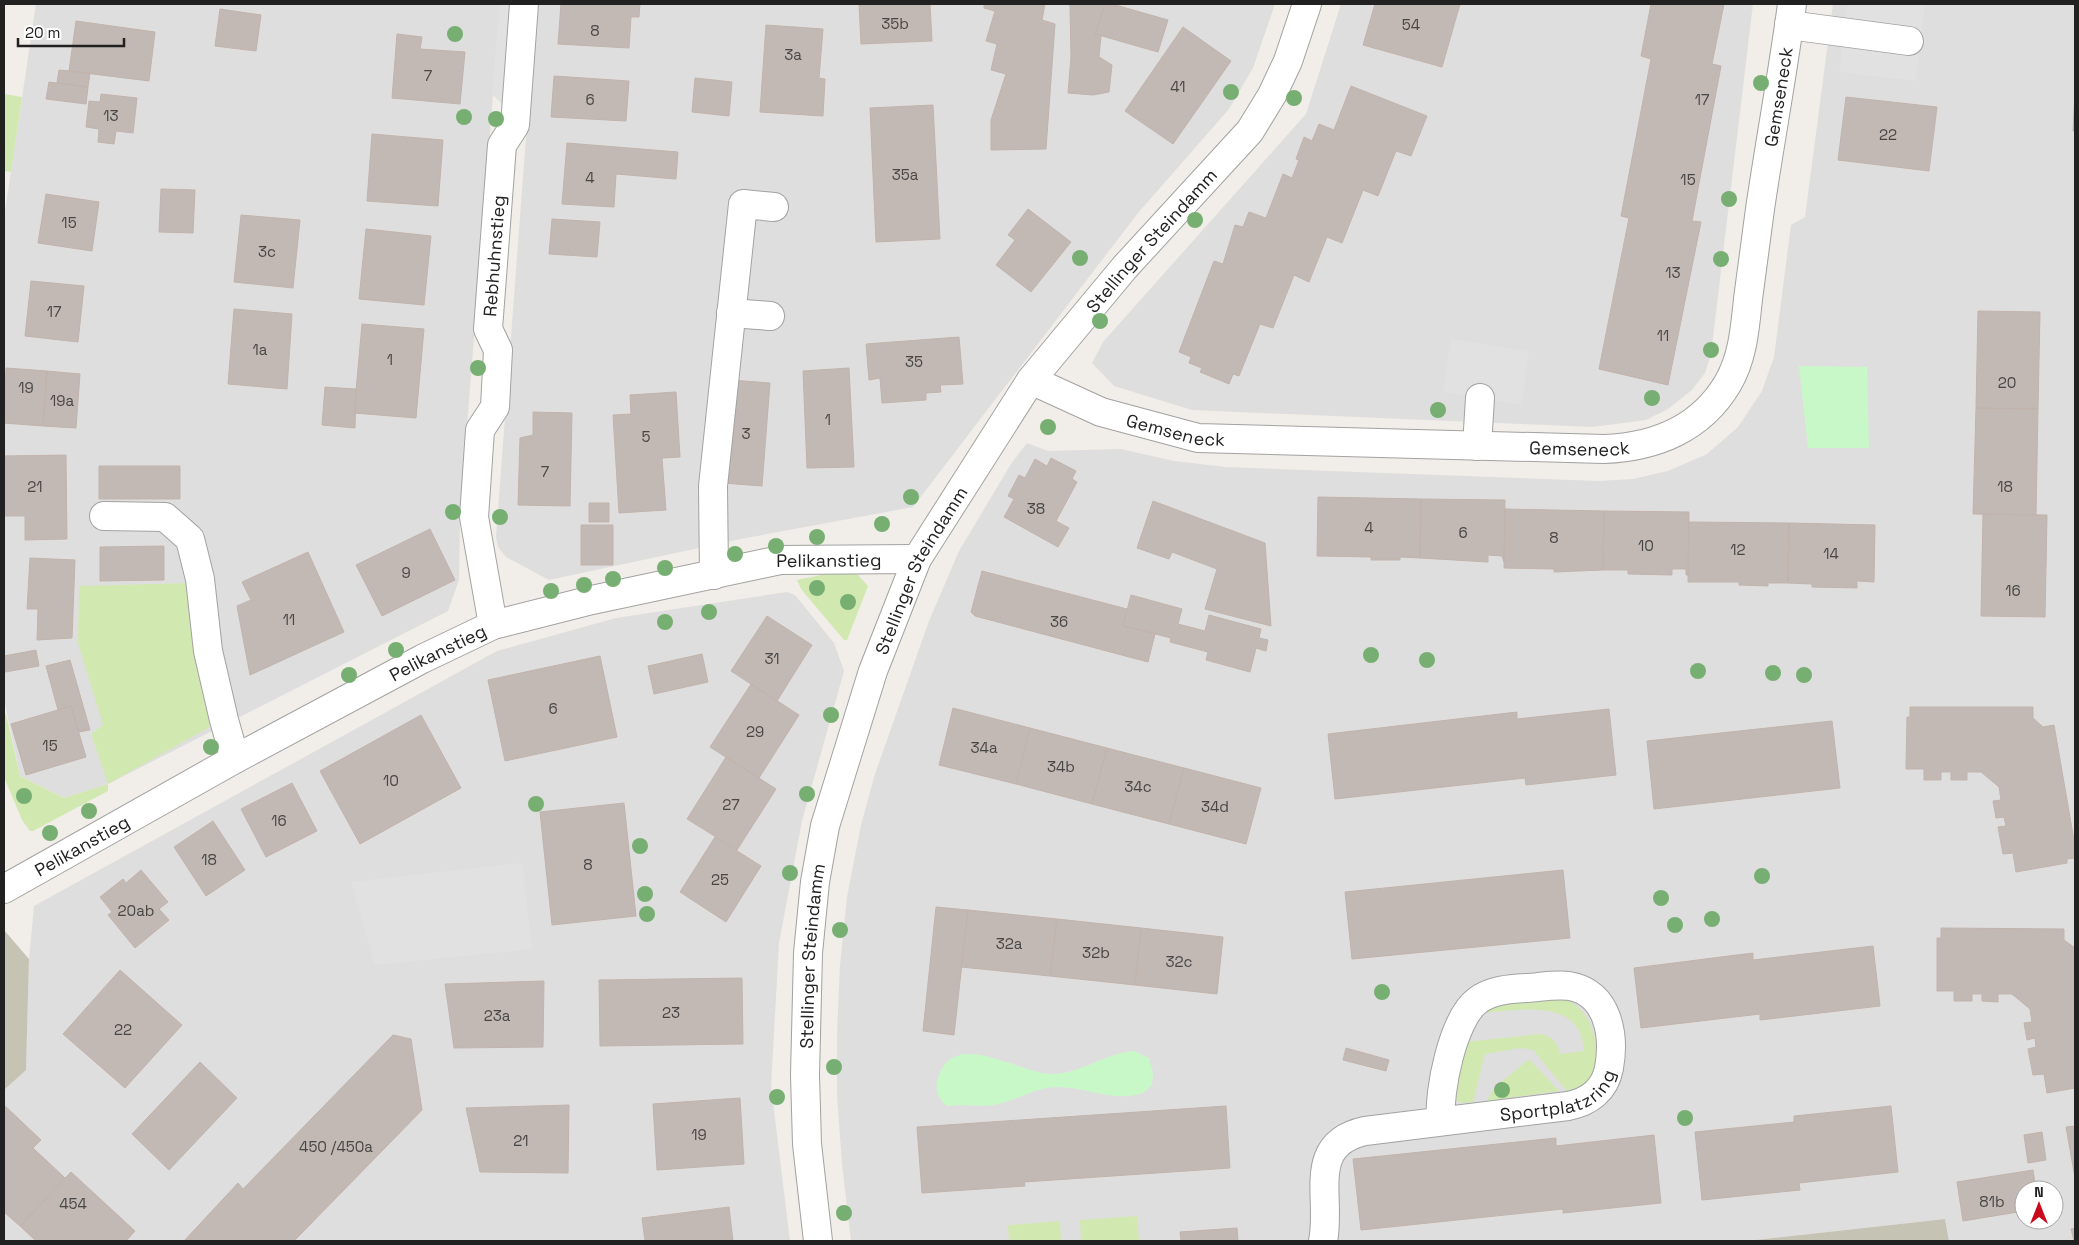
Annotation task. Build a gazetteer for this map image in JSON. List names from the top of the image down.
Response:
{
  "streets": {
    "street": [
      "Gemseneck",
      "Stellinger Steindamm",
      "Rebhuhnstieg",
      "Pelikanstieg",
      "Sportplatzring"
    ]
  },
  "crossings": [
    ["Gemseneck", "Stellinger Steindamm"],
    ["Stellinger Steindamm", "Pelikanstieg"],
    ["Rebhuhnstieg", "Pelikanstieg"]
  ],
  "house_numbers": [
    "35b",
    "54",
    "8",
    "3a",
    "7",
    "41",
    "6",
    "17",
    "13",
    "22",
    "35a",
    "4",
    "15",
    "15",
    "3c",
    "13",
    "17",
    "11",
    "1a",
    "1",
    "35",
    "20",
    "19",
    "19a",
    "1",
    "3",
    "5",
    "7",
    "21",
    "18",
    "38",
    "4",
    "6",
    "8",
    "10",
    "12",
    "14",
    "9",
    "16",
    "11",
    "36",
    "31",
    "6",
    "29",
    "15",
    "34a",
    "34b",
    "10",
    "34c",
    "27",
    "34d",
    "16",
    "18",
    "8",
    "25",
    "20ab",
    "32a",
    "32b",
    "32c",
    "23",
    "23a",
    "22",
    "19",
    "21",
    "450 /450a",
    "81b",
    "454"
  ],
  "scale_bar": "20 m",
  "north": "top"
}
